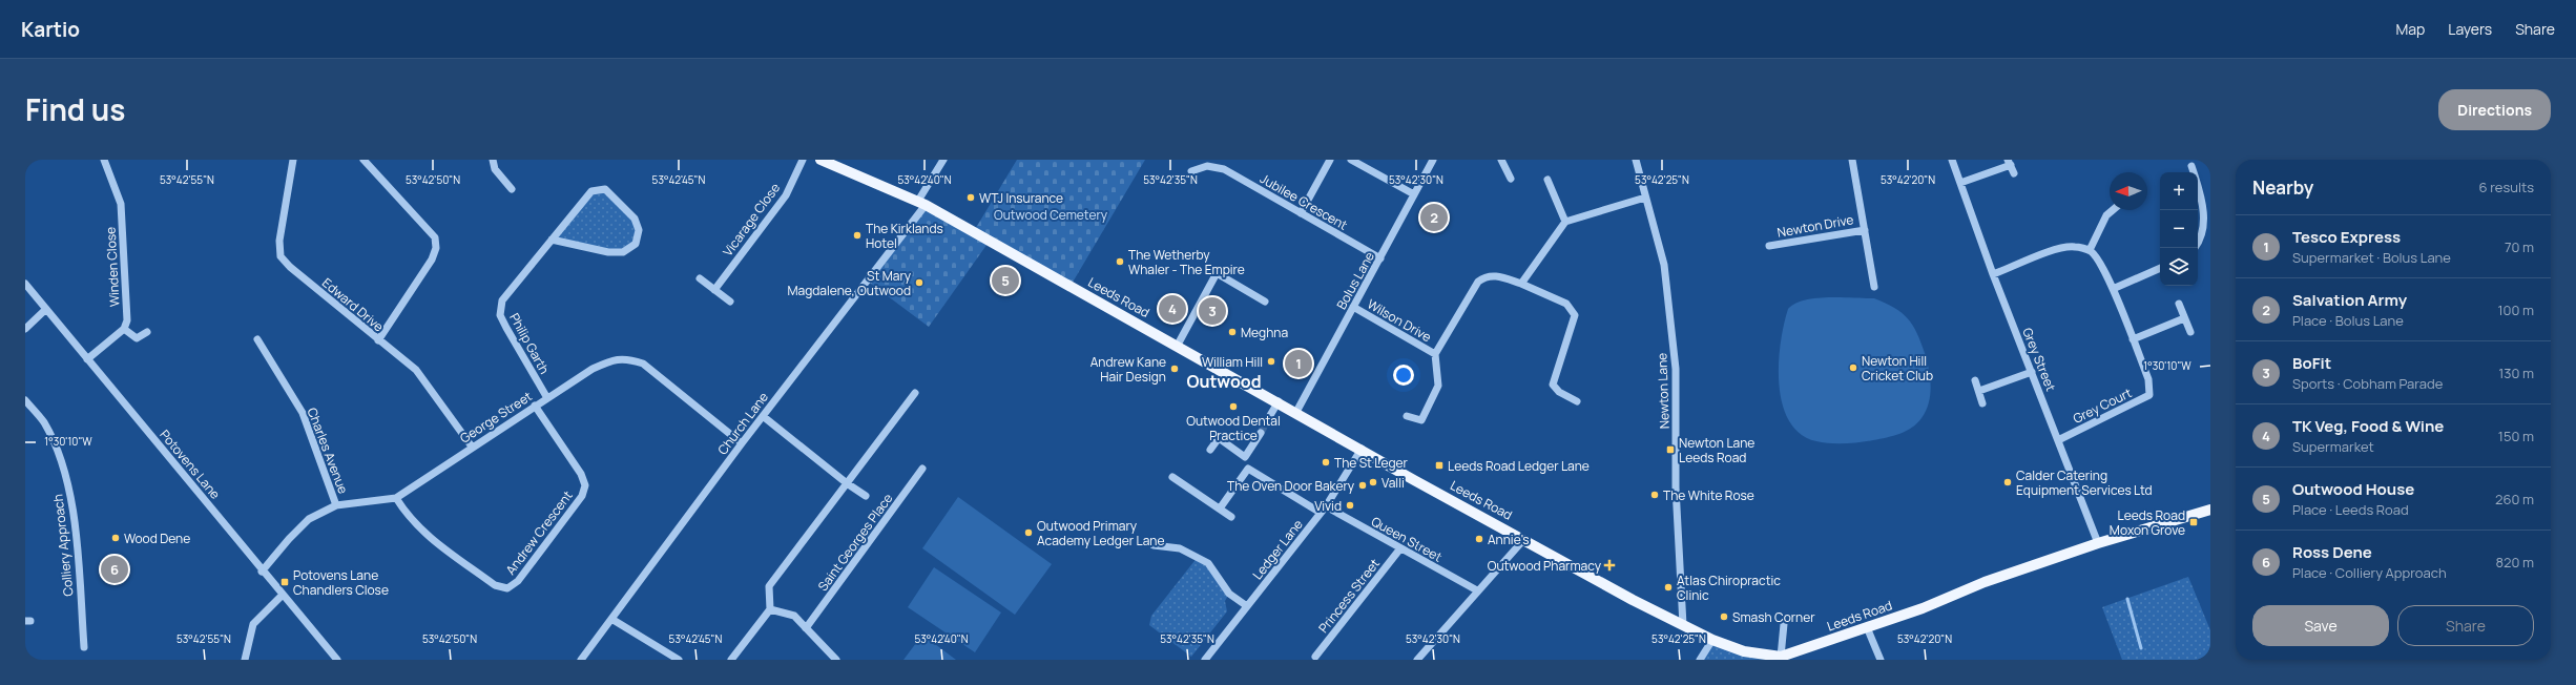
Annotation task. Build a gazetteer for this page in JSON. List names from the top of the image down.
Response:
{
  "streets": {
    "main road": ["Leeds Road"],
    "street": [
      "Jubilee Crescent",
      "Vicarage Close",
      "Newton Drive",
      "Winden Close",
      "Bolus Lane",
      "Edward Drive",
      "Wilson Drive",
      "Philip Garth",
      "Grey Street",
      "Newton Lane",
      "Grey Court",
      "George Street",
      "Church Lane",
      "Charles Avenue",
      "Potovens Lane",
      "Andrew Crescent",
      "Queen Street",
      "Saint Georges Place",
      "Colliery Approach",
      "Ledger Lane",
      "Princess Street"
    ]
  },
  "crossings": [
    ["Jubilee Crescent", "Bolus Lane"],
    ["Bolus Lane", "Leeds Road"],
    ["Bolus Lane", "Wilson Drive"],
    ["Leeds Road", "Grey Street"],
    ["Leeds Road", "Newton Lane"],
    ["Leeds Road", "Church Lane"],
    ["Leeds Road", "Ledger Lane"],
    ["Edward Drive", "George Street"],
    ["Philip Garth", "George Street"],
    ["Grey Street", "Grey Court"],
    ["George Street", "Church Lane"],
    ["George Street", "Charles Avenue"],
    ["George Street", "Potovens Lane"],
    ["George Street", "Andrew Crescent"],
    ["Queen Street", "Ledger Lane"],
    ["Queen Street", "Princess Street"]
  ],
  "districts": ["Outwood"],
  "parks": ["Outwood Cemetery"],
  "places": {
    "other": [
      "WTJ Insurance",
      "The Kirklands Hotel",
      "The Wetherby Whaler - The Empire",
      "St Mary Magdalene, Outwood",
      "Meghna",
      "William Hill",
      "Newton Hill Cricket Club",
      "Andrew Kane Hair Design",
      "Outwood Dental Practice",
      "The St Leger",
      "Valli",
      "Calder Catering Equipment Services Ltd",
      "The Oven Door Bakery",
      "The White Rose",
      "Vivid",
      "Outwood Primary Academy Ledger Lane",
      "Wood Dene",
      "Annie's",
      "Atlas Chiropractic Clinic",
      "Smash Corner"
    ],
    "transit": [
      "Newton Lane Leeds Road",
      "Leeds Road Ledger Lane",
      "Leeds Road Moxon Grove",
      "Potovens Lane Chandlers Close"
    ],
    "health": ["Outwood Pharmacy"]
  },
  "north": "left",
  "page": {
    "header": "Kartio",
    "nav": ["Map", "Layers", "Share"],
    "title": "Find us",
    "buttons": [
      "Directions",
      ["Save", "Share"]
    ],
    "heading": ["Nearby", "6 results"],
    "map_buttons": ["+", "−"],
    "pins": [
      "2",
      "5",
      "4",
      "3",
      "1",
      "6"
    ],
    "list": [
      {
        "mark": "1",
        "name": "Tesco Express",
        "note": "Supermarket · Bolus Lane",
        "value": "70 m"
      },
      {
        "mark": "2",
        "name": "Salvation Army",
        "note": "Place · Bolus Lane",
        "value": "100 m"
      },
      {
        "mark": "3",
        "name": "BoFit",
        "note": "Sports · Cobham Parade",
        "value": "130 m"
      },
      {
        "mark": "4",
        "name": "TK Veg, Food & Wine",
        "note": "Supermarket",
        "value": "150 m"
      },
      {
        "mark": "5",
        "name": "Outwood House",
        "note": "Place · Leeds Road",
        "value": "260 m"
      },
      {
        "mark": "6",
        "name": "Ross Dene",
        "note": "Place · Colliery Approach",
        "value": "820 m"
      }
    ]
  },
  "coordinates": [
    "53°42'55\"N",
    "53°42'50\"N",
    "53°42'45\"N",
    "53°42'40\"N",
    "53°42'35\"N",
    "53°42'30\"N",
    "53°42'25\"N",
    "53°42'20\"N",
    "1°30'10\"W"
  ]
}
